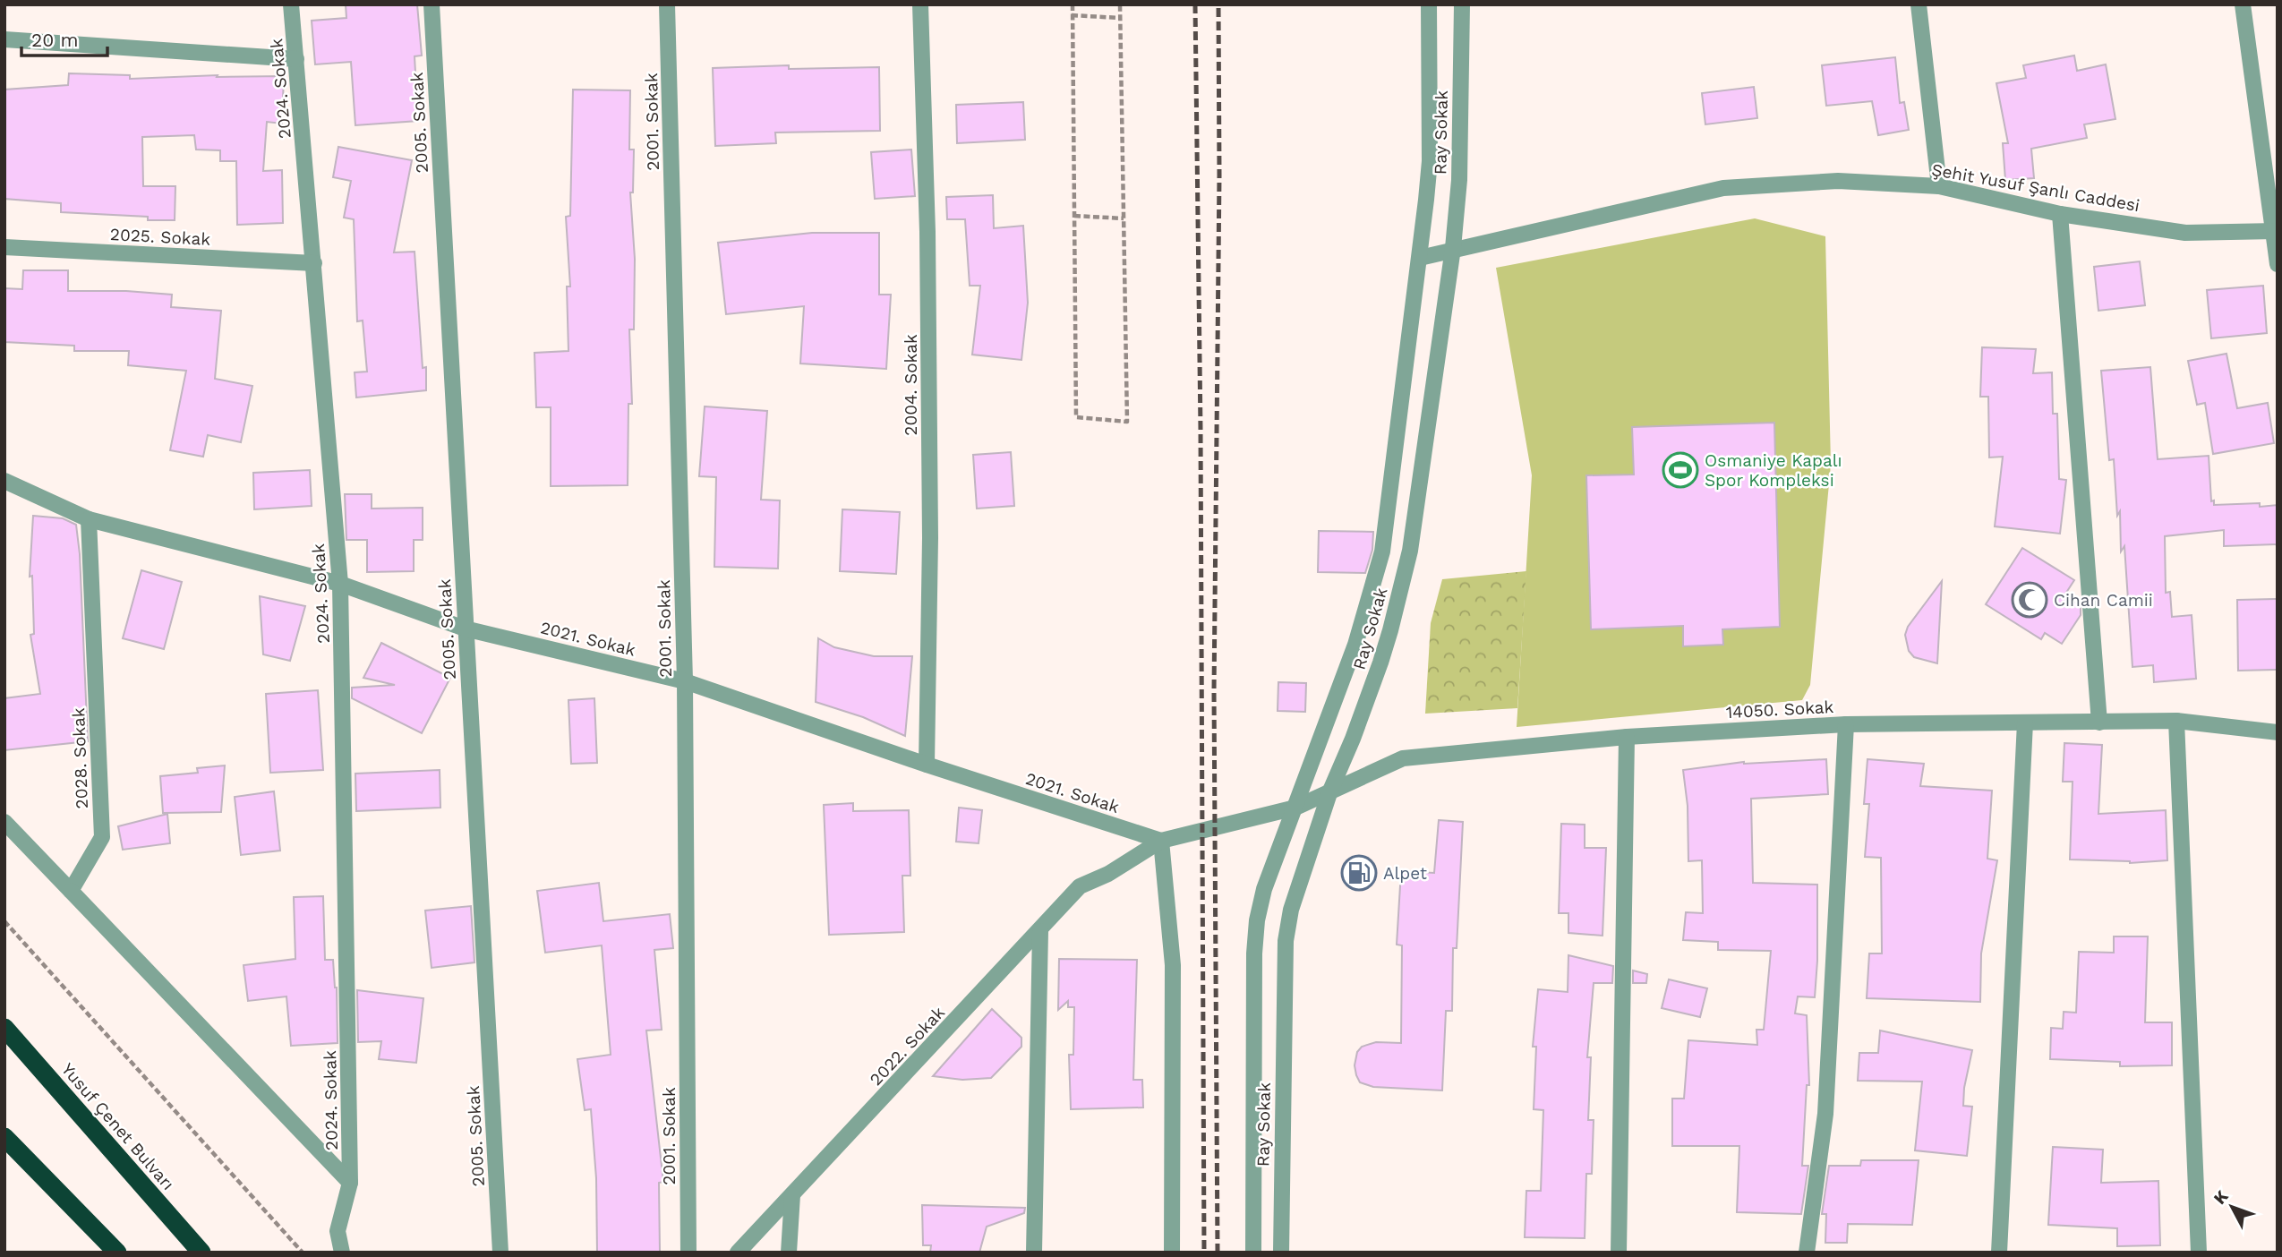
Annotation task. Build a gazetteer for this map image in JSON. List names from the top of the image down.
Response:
{
  "streets": {
    "highway": ["Yusuf Çenet Bulvarı"],
    "street": [
      "2024. Sokak",
      "2001. Sokak",
      "2005. Sokak",
      "Ray Sokak",
      "Şehit Yusuf Şanlı Caddesi",
      "2025. Sokak",
      "2004. Sokak",
      "2021. Sokak",
      "14050. Sokak",
      "2028. Sokak",
      "2022. Sokak"
    ]
  },
  "crossings": [
    ["2024. Sokak", "2025. Sokak"],
    ["2024. Sokak", "2021. Sokak"],
    ["2001. Sokak", "2021. Sokak"],
    ["2005. Sokak", "2021. Sokak"],
    ["Ray Sokak", "Şehit Yusuf Şanlı Caddesi"],
    ["Ray Sokak", "14050. Sokak"],
    ["2004. Sokak", "2021. Sokak"],
    ["2021. Sokak", "14050. Sokak"],
    ["2021. Sokak", "2028. Sokak"],
    ["2021. Sokak", "2022. Sokak"],
    ["14050. Sokak", "2022. Sokak"]
  ],
  "places": {
    "sports": ["Osmaniye Kapalı Spor Kompleksi"],
    "mosque": ["Cihan Camii"],
    "fuel station": ["Alpet"]
  },
  "scale_bar": "20 m",
  "north": "top left"
}
